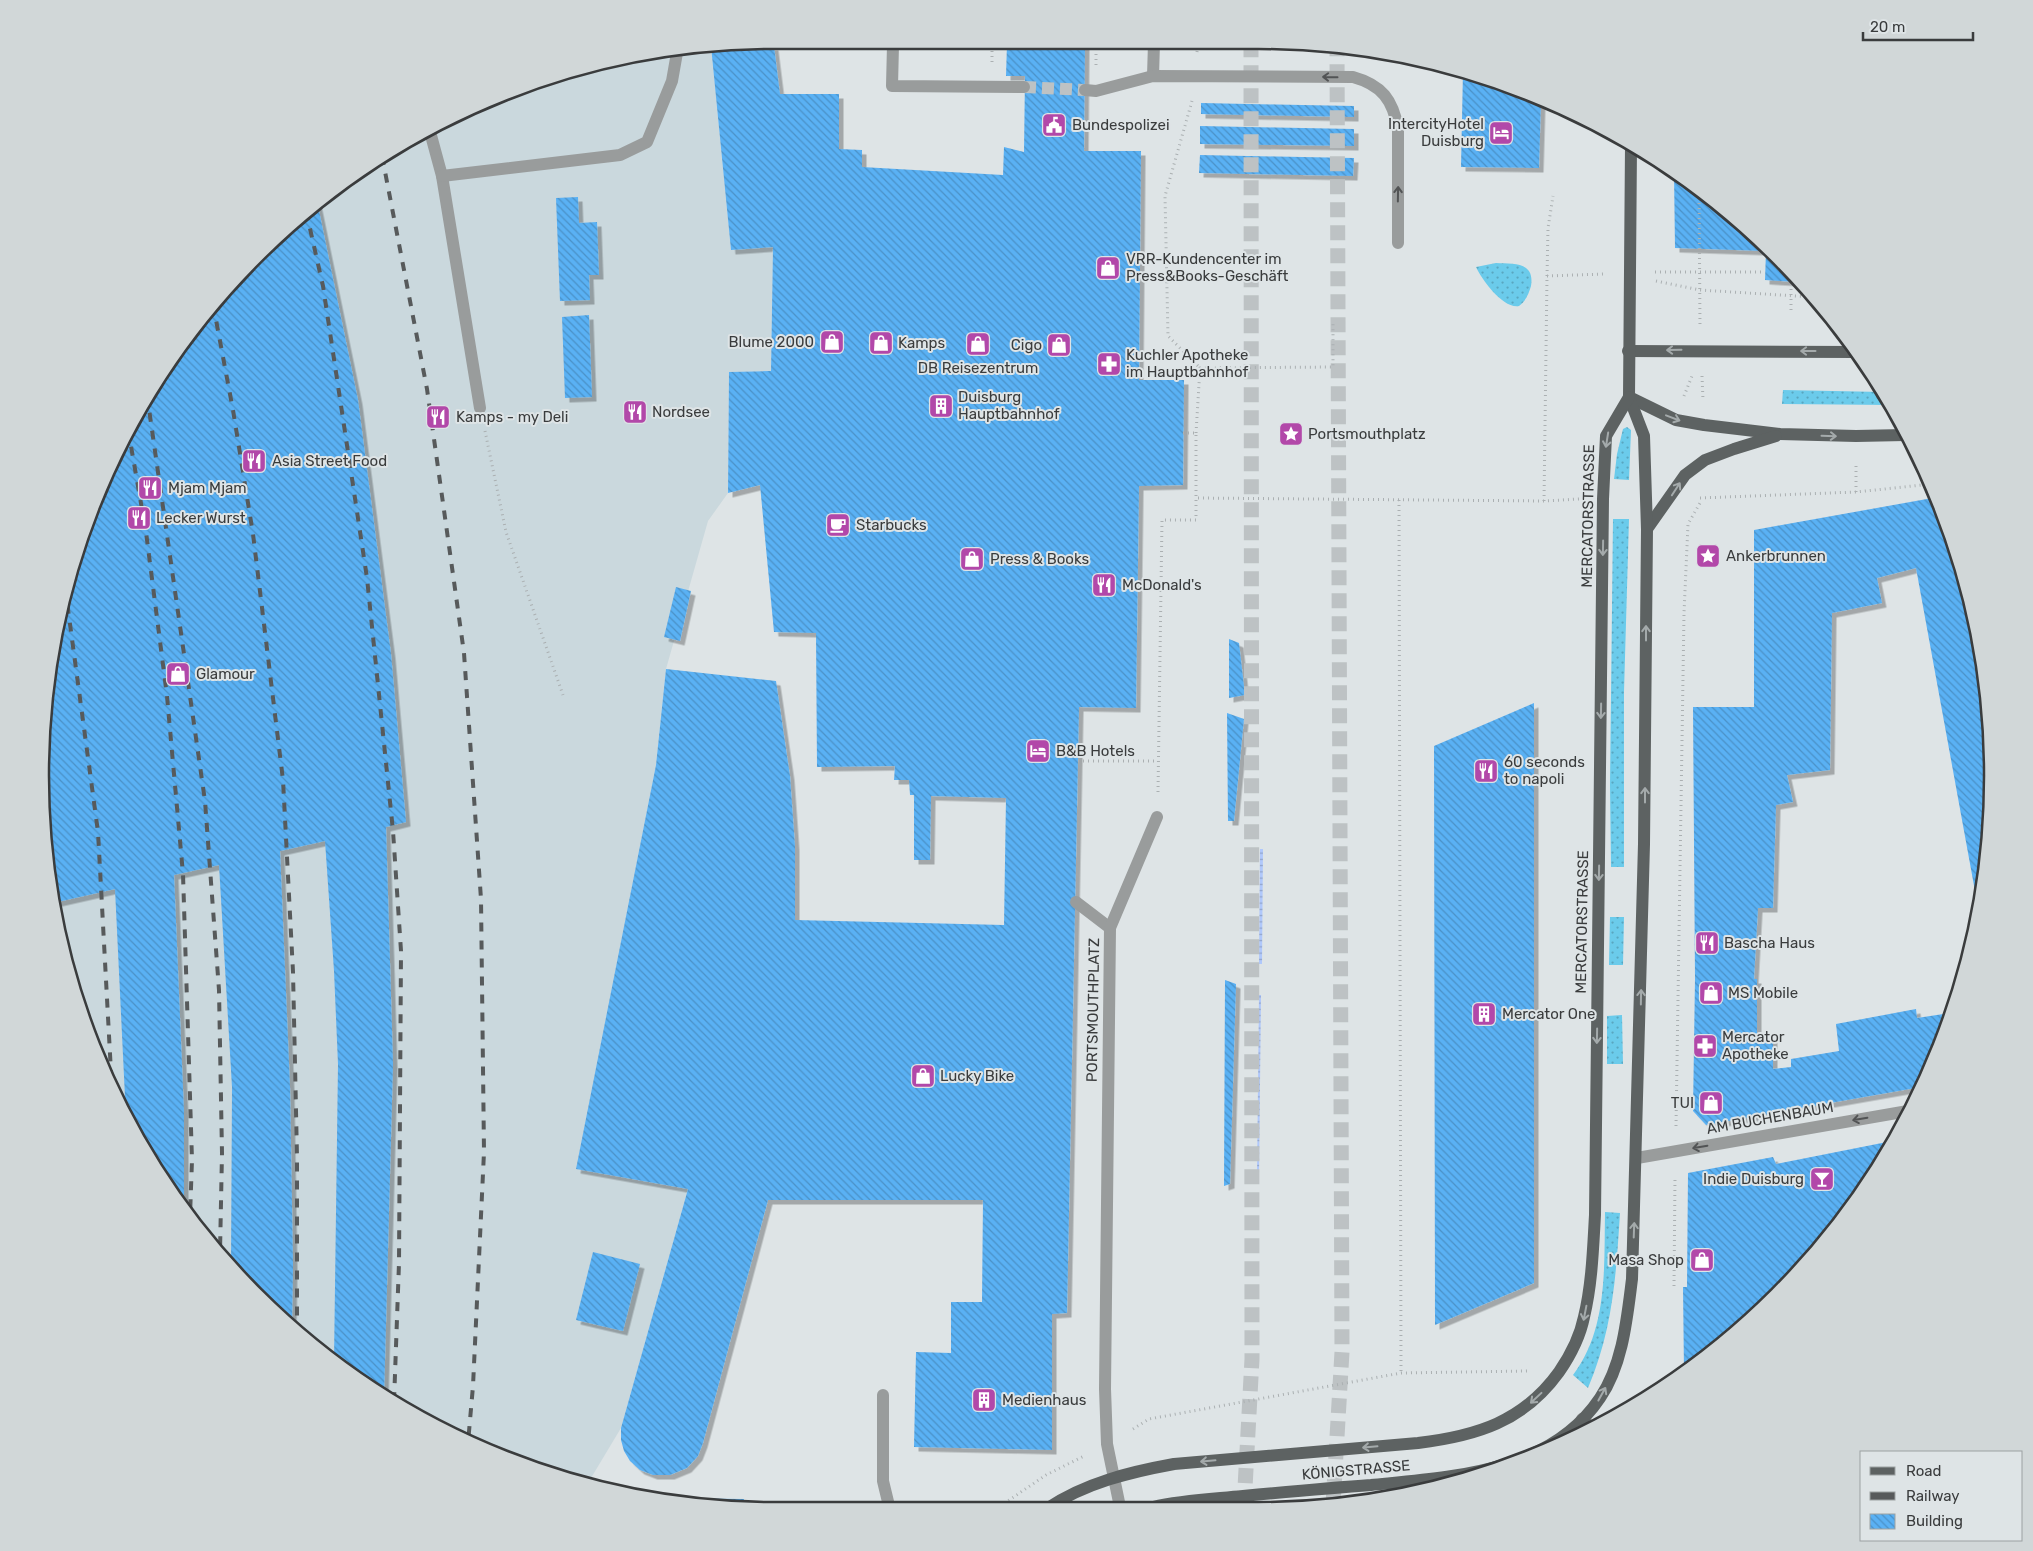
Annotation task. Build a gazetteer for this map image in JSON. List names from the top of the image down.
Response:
{
  "streets": {
    "main road": ["MERCATORSTRASSE", "KÖNIGSTRASSE"],
    "street": ["PORTSMOUTHPLATZ", "AM BUCHENBAUM"]
  },
  "crossings": [
    ["MERCATORSTRASSE", "AM BUCHENBAUM"],
    ["MERCATORSTRASSE", "KÖNIGSTRASSE"],
    ["PORTSMOUTHPLATZ", "KÖNIGSTRASSE"]
  ],
  "one_way": ["AM BUCHENBAUM"],
  "places": {
    "public building": ["Bundespolizei"],
    "hotel": ["IntercityHotel Duisburg", "B&B Hotels"],
    "shop": [
      "VRR-Kundencenter im Press&Books-Geschäft",
      "Blume 2000",
      "Kamps",
      "DB Reisezentrum",
      "Cigo",
      "Press & Books",
      "Glamour",
      "MS Mobile",
      "Lucky Bike",
      "TUI",
      "Masa Shop"
    ],
    "pharmacy": ["Kuchler Apotheke im Hauptbahnhof", "Mercator Apotheke"],
    "building": ["Duisburg Hauptbahnhof", "Mercator One", "Medienhaus"],
    "restaurant": [
      "Nordsee",
      "Kamps - my Deli",
      "Asia Street Food",
      "Mjam Mjam",
      "Lecker Wurst",
      "McDonald's",
      "60 seconds to napoli",
      "Bascha Haus"
    ],
    "place": ["Portsmouthplatz", "Ankerbrunnen"],
    "cafe": ["Starbucks"],
    "bar": ["Indie Duisburg"]
  },
  "legend": ["Road", "Railway", "Building"],
  "scale_bar": "20 m"
}
